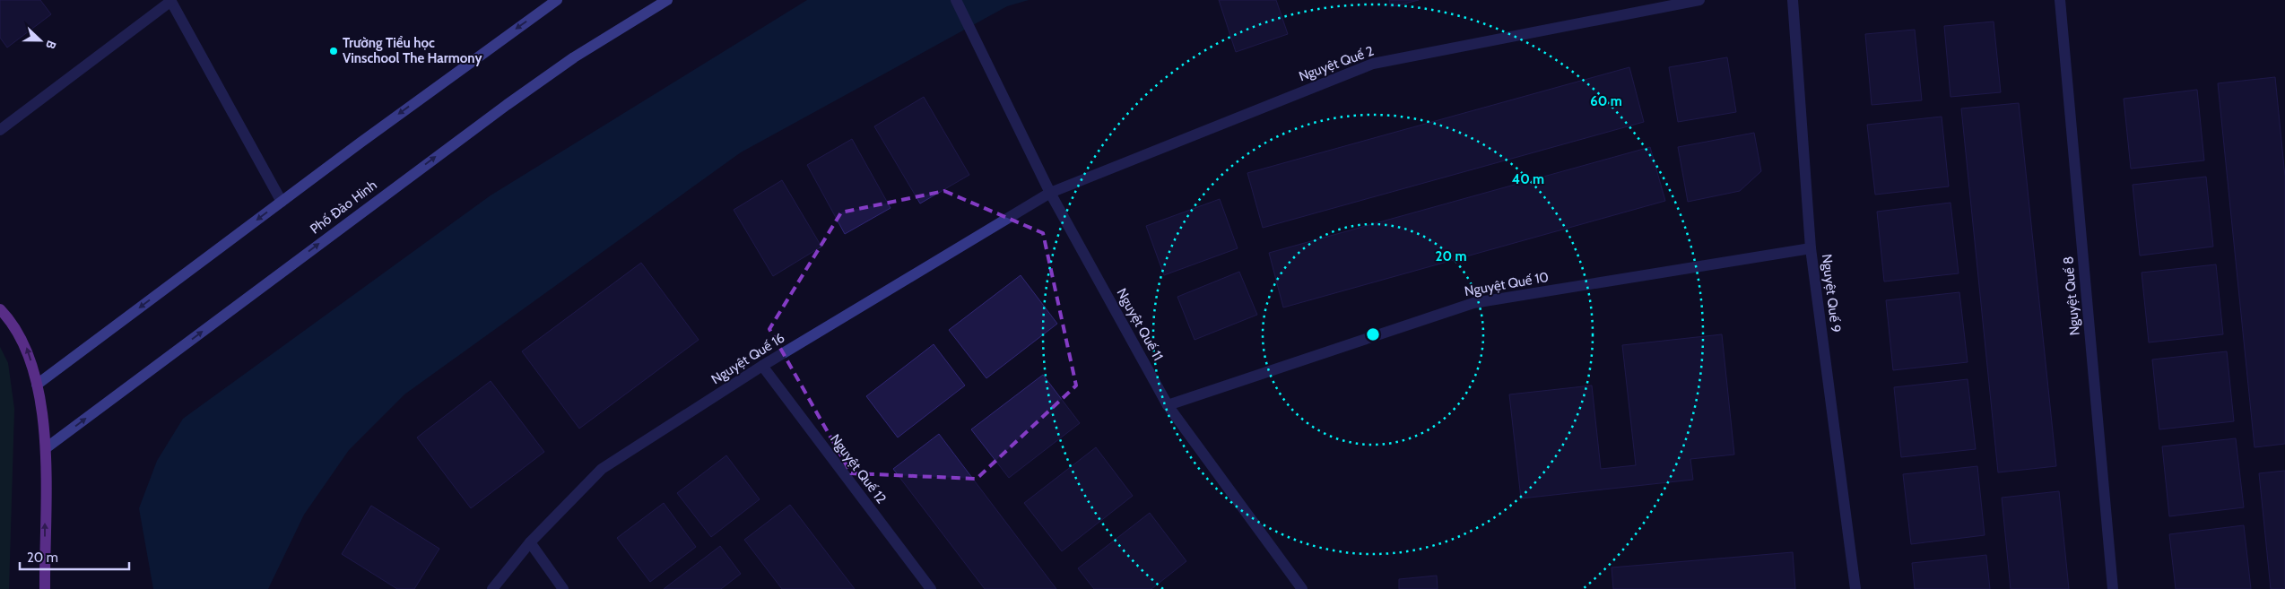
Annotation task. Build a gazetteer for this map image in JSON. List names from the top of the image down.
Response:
{
  "streets": {
    "street": [
      "Nguyệt Quế 2",
      "Phố Đào Hinh",
      "Nguyệt Quế 10",
      "Nguyệt Quế 9",
      "Nguyệt Quế 8",
      "Nguyệt Quế 11",
      "Nguyệt Quế 16",
      "Nguyệt Quế 12"
    ]
  },
  "crossings": [
    ["Nguyệt Quế 2", "Nguyệt Quế 11"],
    ["Nguyệt Quế 2", "Nguyệt Quế 16"],
    ["Nguyệt Quế 10", "Nguyệt Quế 9"],
    ["Nguyệt Quế 10", "Nguyệt Quế 11"],
    ["Nguyệt Quế 11", "Nguyệt Quế 16"],
    ["Nguyệt Quế 16", "Nguyệt Quế 12"]
  ],
  "places": ["Trường Tiểu học Vinschool The Harmony"],
  "scale_bar": "20 m",
  "north": "right",
  "rings": ["60 m", "40 m", "20 m"]
}
